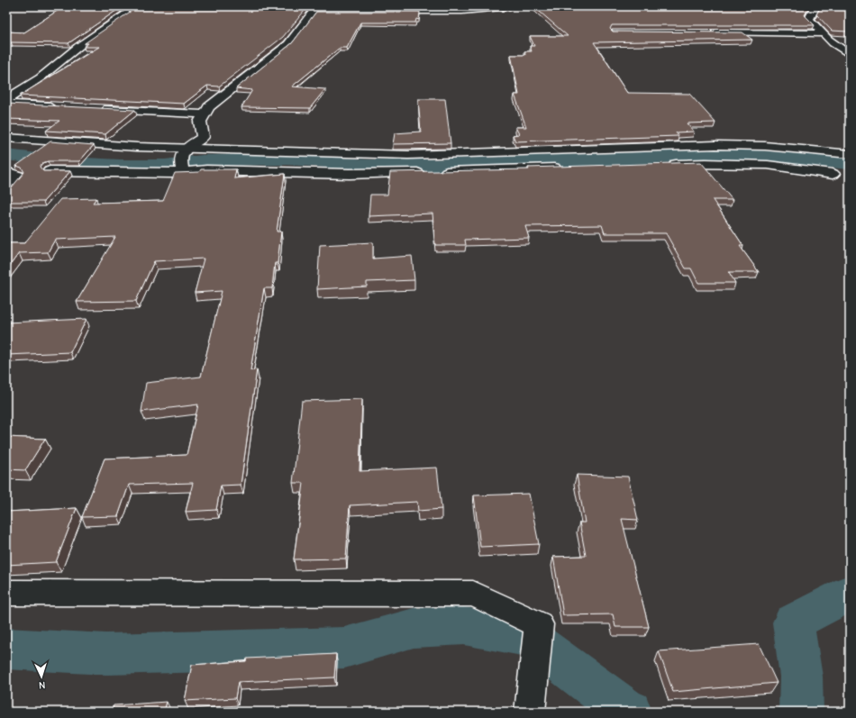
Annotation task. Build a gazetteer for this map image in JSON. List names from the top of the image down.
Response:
{
  "north": "bottom"
}
